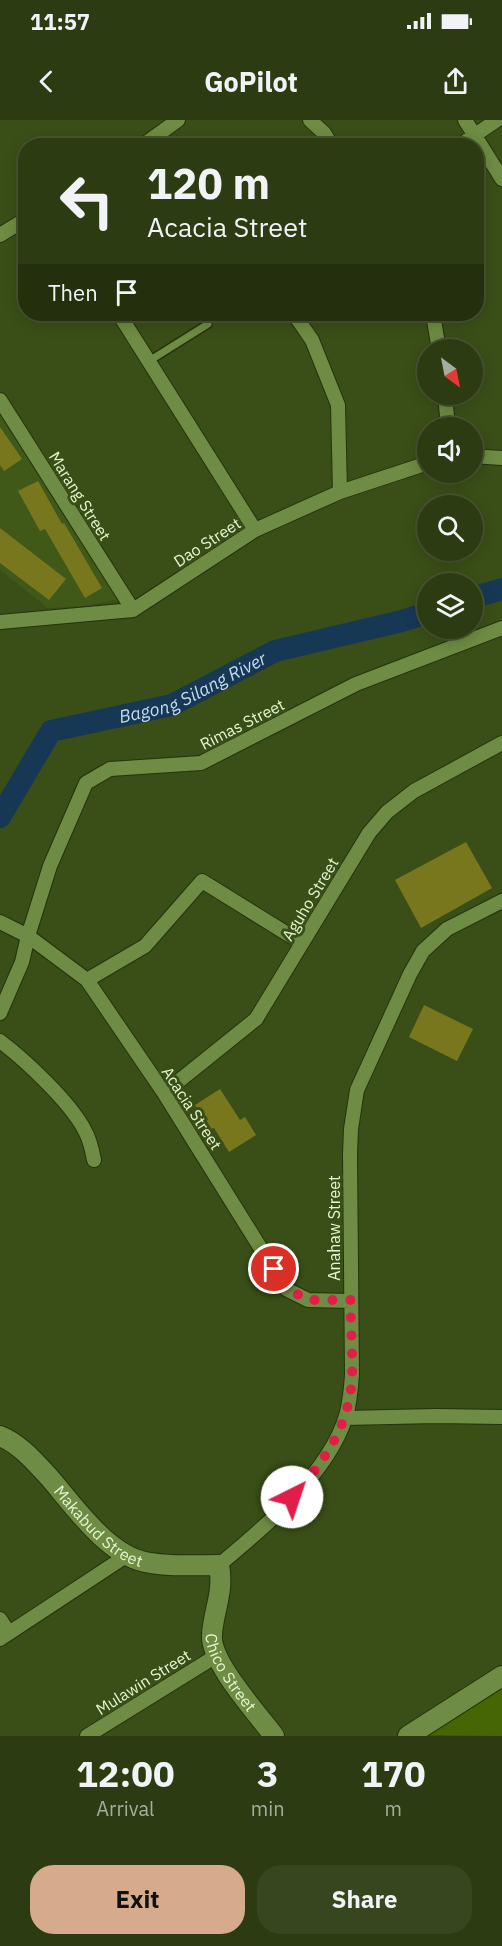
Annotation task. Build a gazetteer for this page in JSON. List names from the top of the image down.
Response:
{
  "streets": {
    "street": [
      "Marang Street",
      "Dao Street",
      "Rimas Street",
      "Aguho Street",
      "Acacia Street",
      "Anahaw Street",
      "Makabud Street",
      "Chico Street",
      "Mulawin Street"
    ]
  },
  "crossings": [
    ["Marang Street", "Dao Street"],
    ["Rimas Street", "Acacia Street"],
    ["Aguho Street", "Acacia Street"],
    ["Acacia Street", "Anahaw Street"],
    ["Anahaw Street", "Makabud Street"],
    ["Anahaw Street", "Chico Street"],
    ["Makabud Street", "Chico Street"],
    ["Chico Street", "Mulawin Street"]
  ],
  "water": ["Bagong Silang River"],
  "north": "bottom right",
  "page": {
    "status": "11:57",
    "header": "GoPilot",
    "turn": ["120 m", "Acacia Street"],
    "then": "Then",
    "eta": [
      "12:00",
      "Arrival",
      "3",
      "min",
      "170",
      "m"
    ],
    "buttons": ["Exit", "Share"]
  }
}
